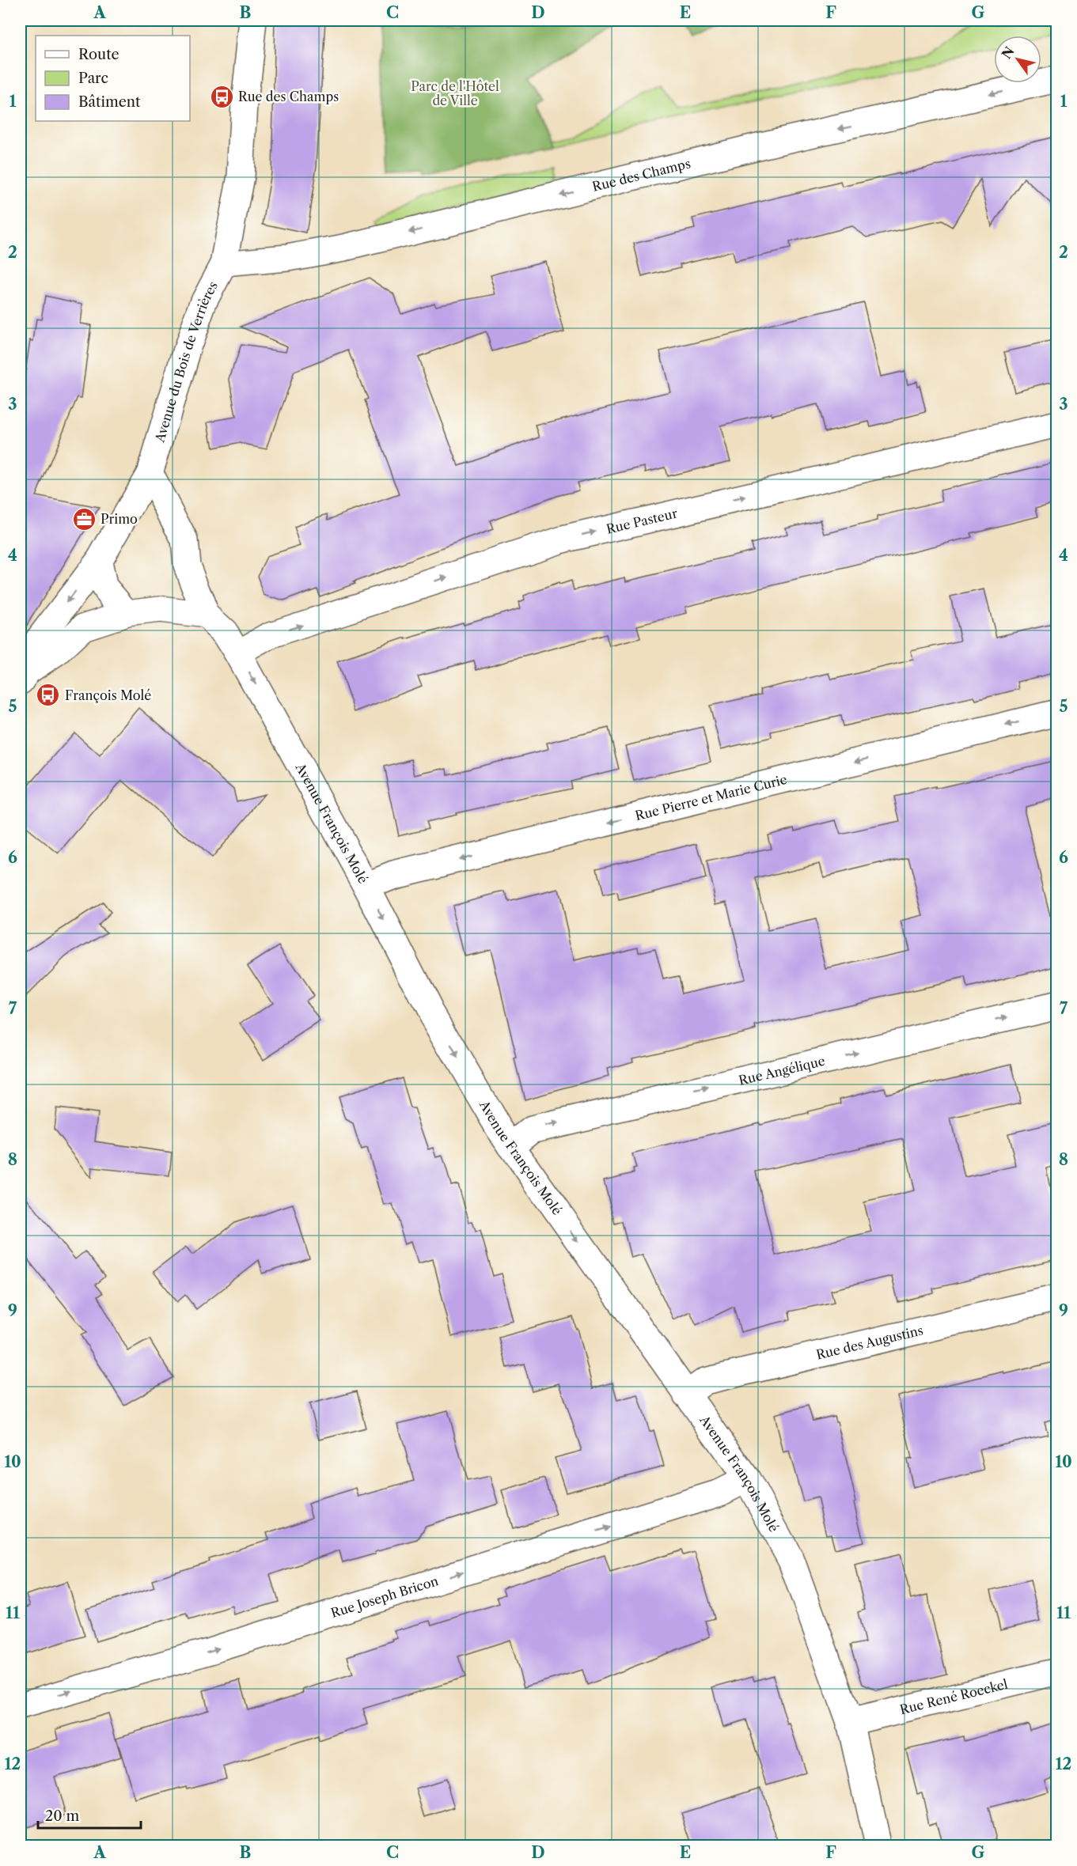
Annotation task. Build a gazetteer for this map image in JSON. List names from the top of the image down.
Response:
{
  "streets": {
    "street": [
      "Rue des Champs",
      "Avenue du Bois de Verrières",
      "Rue Pasteur",
      "Rue Pierre et Marie Curie",
      "Avenue François Molé",
      "Rue Angélique",
      "Rue des Augustins",
      "Rue Joseph Bricon",
      "Rue René Roeckel"
    ]
  },
  "crossings": [
    ["Rue des Champs", "Avenue du Bois de Verrières"],
    ["Avenue du Bois de Verrières", "Avenue François Molé"],
    ["Rue Pasteur", "Avenue François Molé"],
    ["Rue Pierre et Marie Curie", "Avenue François Molé"],
    ["Avenue François Molé", "Rue Angélique"],
    ["Avenue François Molé", "Rue des Augustins"],
    ["Avenue François Molé", "Rue Joseph Bricon"],
    ["Avenue François Molé", "Rue René Roeckel"]
  ],
  "one_way": [
    "Rue des Champs",
    "Rue Pasteur",
    "Rue Pierre et Marie Curie",
    "Avenue François Molé",
    "Rue Angélique",
    "Rue Joseph Bricon"
  ],
  "parks": ["Parc de l'Hôtel de Ville"],
  "places": {
    "bus stop": ["Rue des Champs", "François Molé"],
    "office": ["Primo"]
  },
  "legend": ["Route", "Parc", "Bâtiment"],
  "scale_bar": "20 m",
  "north": "top left",
  "grid": {
    "columns": [
      "A",
      "B",
      "C",
      "D",
      "E",
      "F",
      "G"
    ],
    "rows": [
      "1",
      "2",
      "3",
      "4",
      "5",
      "6",
      "7",
      "8",
      "9",
      "10",
      "11",
      "12"
    ]
  }
}
